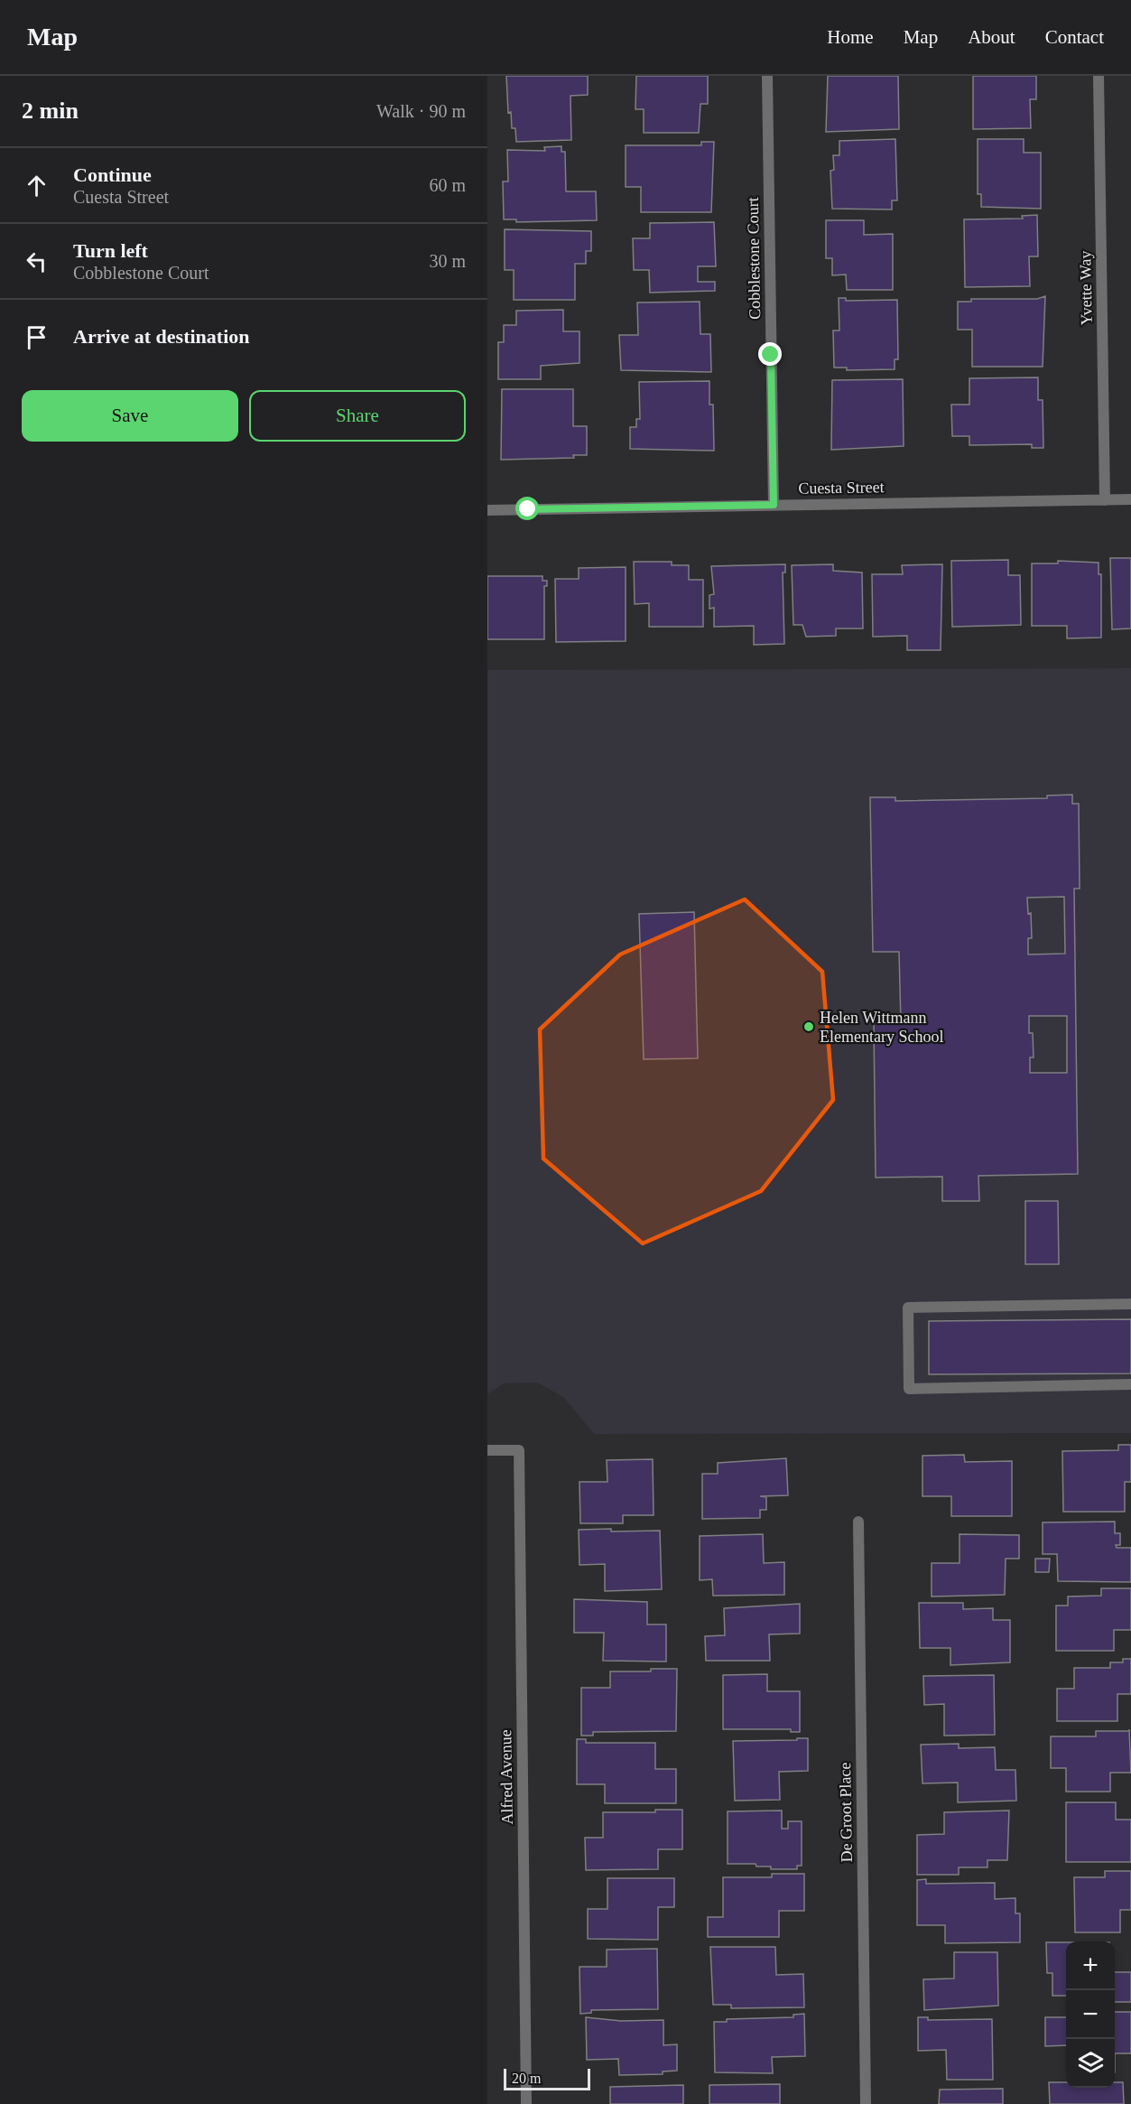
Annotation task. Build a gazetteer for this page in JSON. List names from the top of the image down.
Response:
{
  "streets": {
    "street": [
      "Cobblestone Court",
      "Yvette Way",
      "Cuesta Street",
      "Alfred Avenue",
      "De Groot Place"
    ]
  },
  "crossings": [
    ["Cobblestone Court", "Cuesta Street"],
    ["Yvette Way", "Cuesta Street"]
  ],
  "places": ["Helen Wittmann Elementary School"],
  "scale_bar": "20 m",
  "page": {
    "header": "Map",
    "nav": [
      "Home",
      "Map",
      "About",
      "Contact"
    ],
    "heading": ["2 min", "Walk · 90 m"],
    "list": [
      ["Continue", "Cuesta Street", "60 m"],
      ["Turn left", "Cobblestone Court", "30 m"],
      "Arrive at destination"
    ],
    "buttons": ["Save", "Share"],
    "map_buttons": ["+", "−"],
    "scale": "20 m"
  }
}
